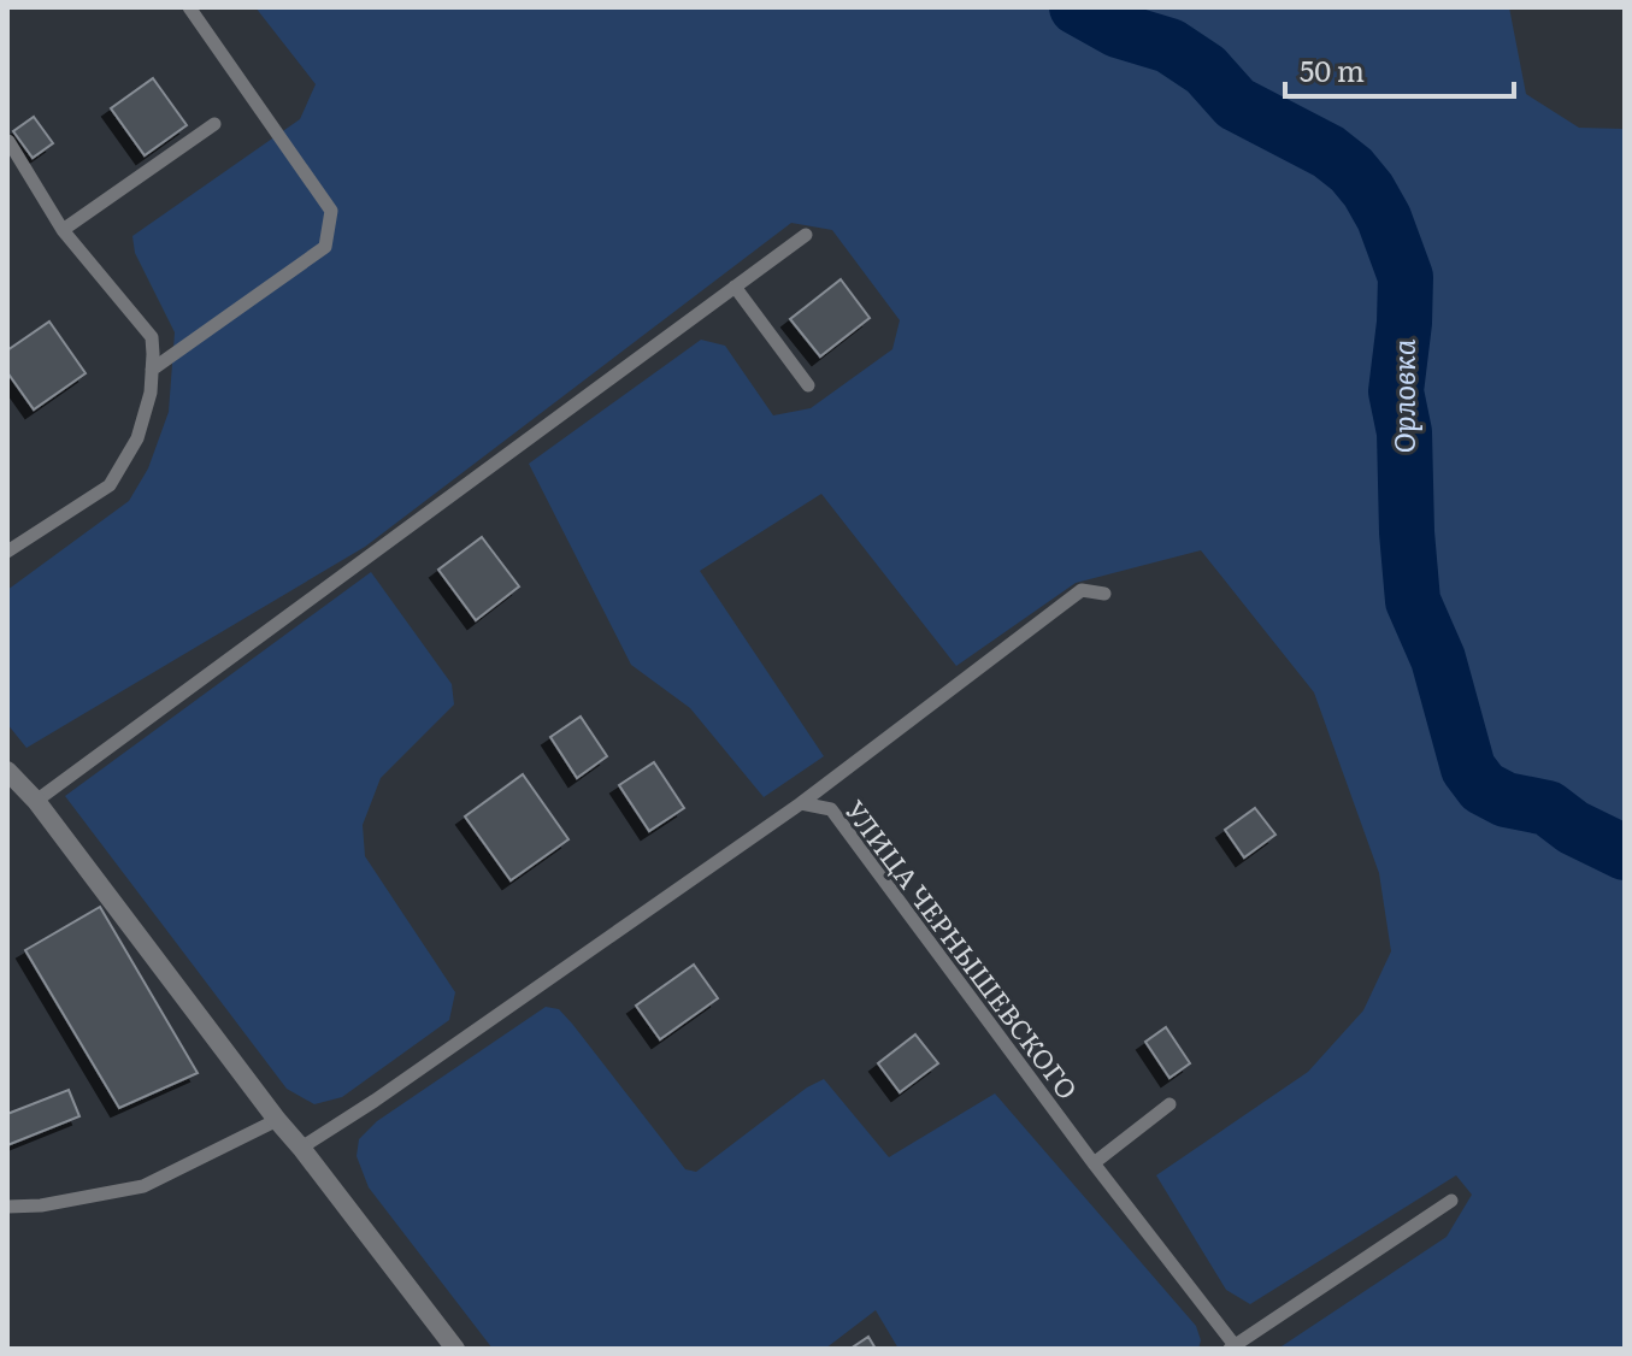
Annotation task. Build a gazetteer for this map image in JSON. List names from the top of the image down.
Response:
{
  "streets": {
    "lane": ["УЛИЦА ЧЕРНЫШЕВСКОГО"]
  },
  "water": ["Орловка"],
  "scale_bar": "50 m"
}
